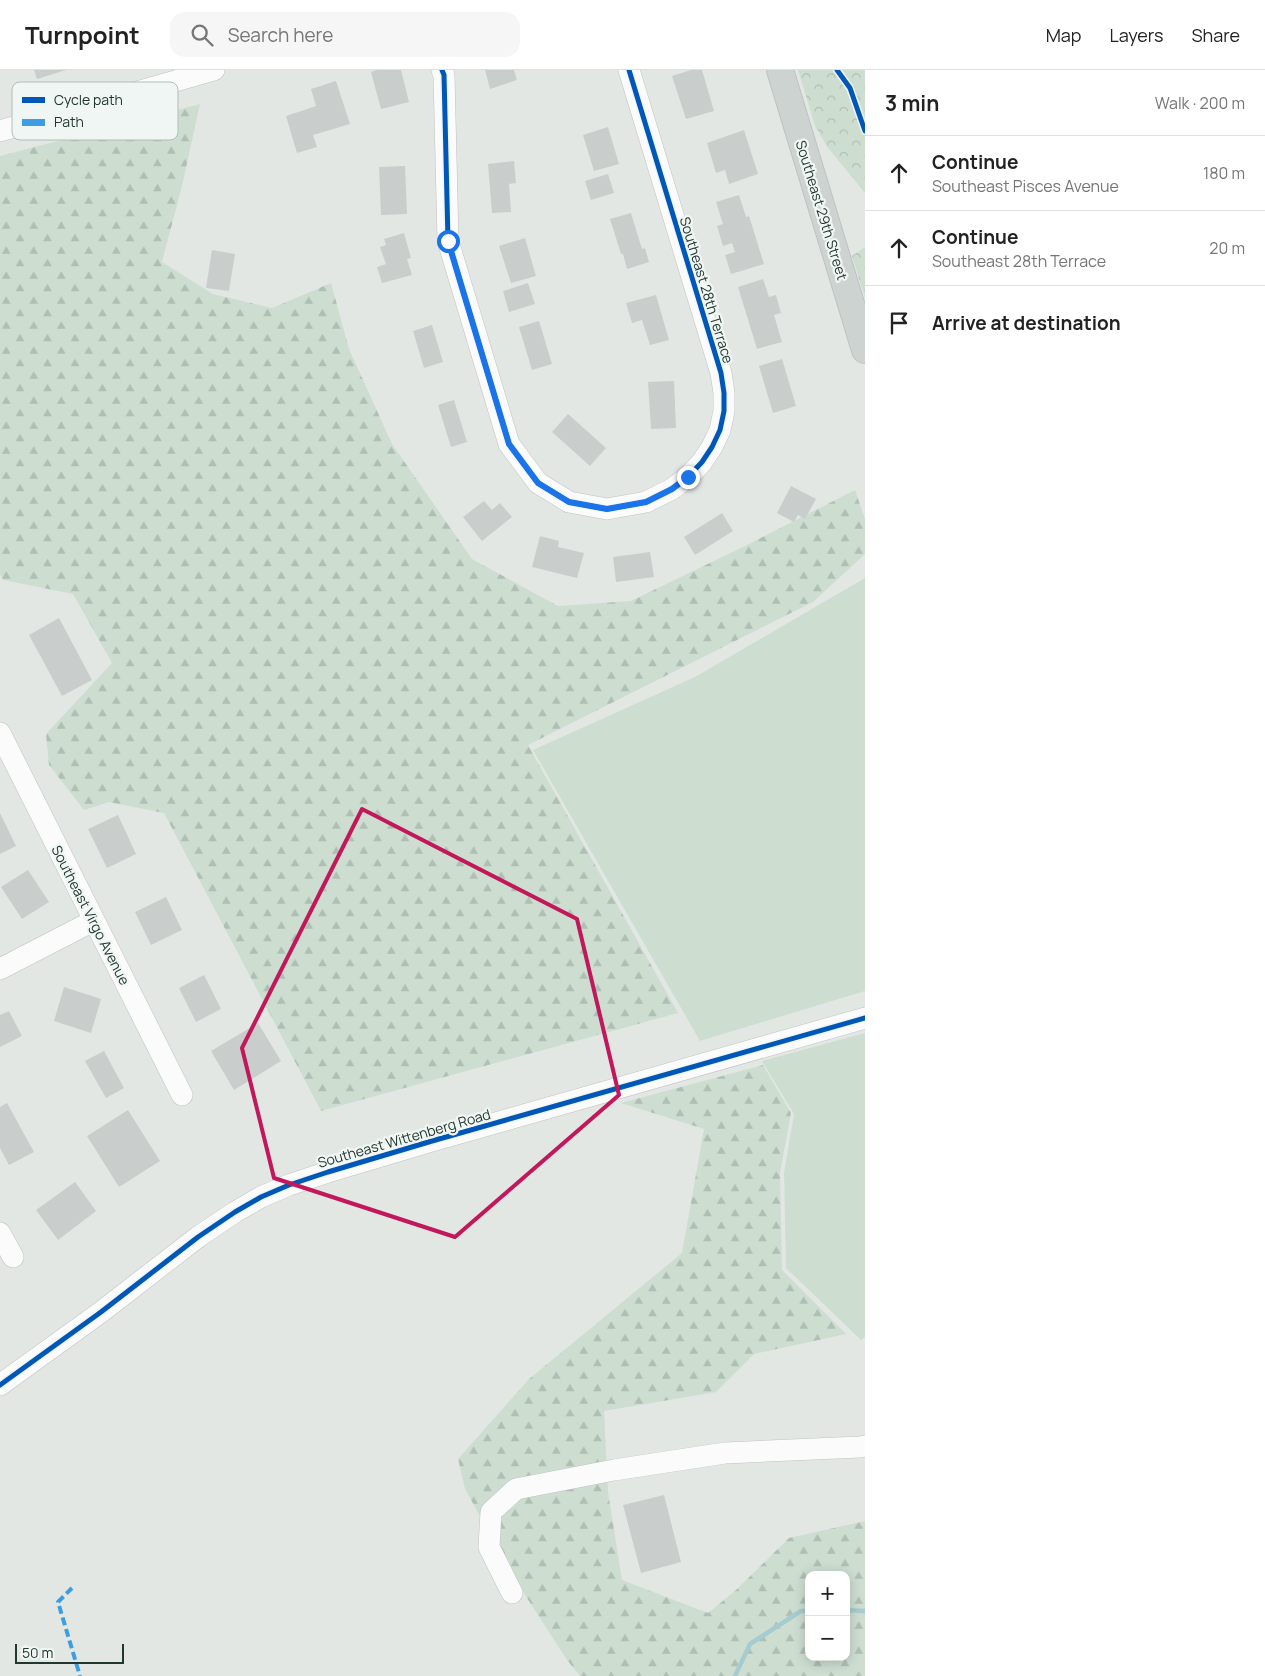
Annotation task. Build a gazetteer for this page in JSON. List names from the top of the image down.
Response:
{
  "streets": {
    "main road": ["Southeast 29th Street"],
    "street": ["Southeast 28th Terrace", "Southeast Virgo Avenue", "Southeast Wittenberg Road"]
  },
  "legend": ["Cycle path", "Path"],
  "scale_bar": "50 m",
  "page": {
    "header": "Turnpoint",
    "search": "Search here",
    "nav": ["Map", "Layers", "Share"],
    "heading": ["3 min", "Walk · 200 m"],
    "list": [
      ["Continue", "Southeast Pisces Avenue", "180 m"],
      ["Continue", "Southeast 28th Terrace", "20 m"],
      "Arrive at destination"
    ],
    "map_buttons": ["+", "−"],
    "scale": "50 m"
  }
}
